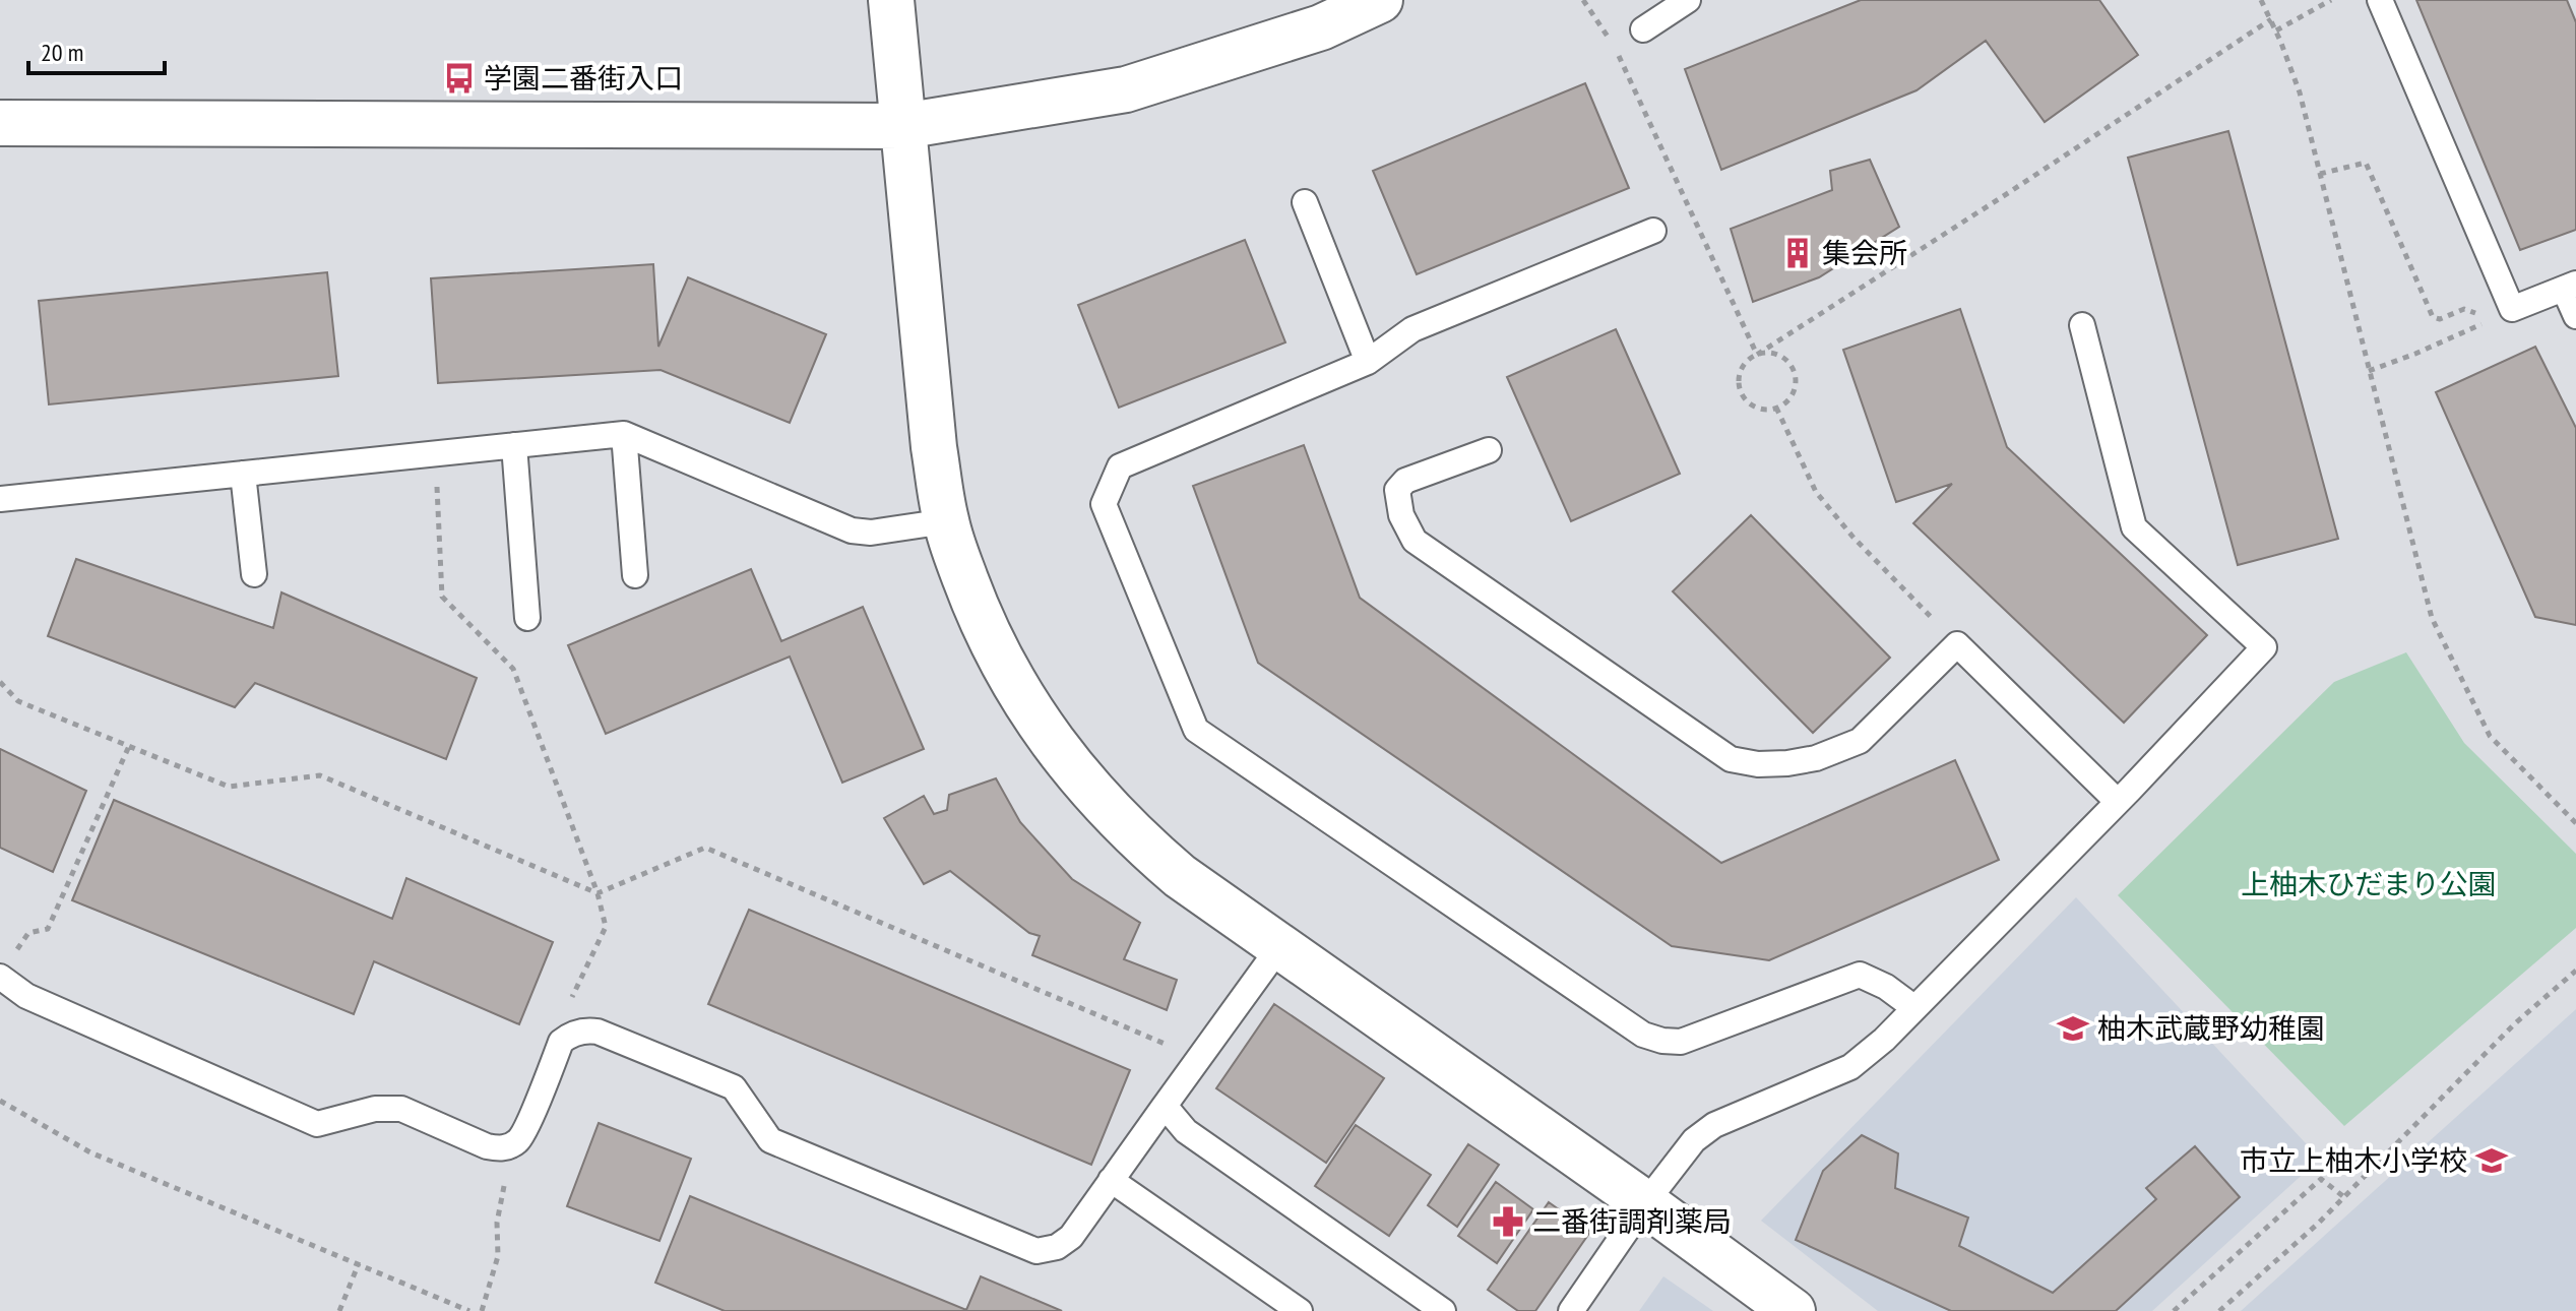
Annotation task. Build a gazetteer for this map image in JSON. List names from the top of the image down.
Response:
{
  "parks": ["上柚木ひだまり公園"],
  "places": {
    "bus stop": ["学園二番街入口"],
    "building": ["集会所"],
    "school or university": ["柚木武蔵野幼稚園", "市立上柚木小学校"],
    "pharmacy": ["二番街調剤薬局"]
  },
  "scale_bar": "20 m"
}
